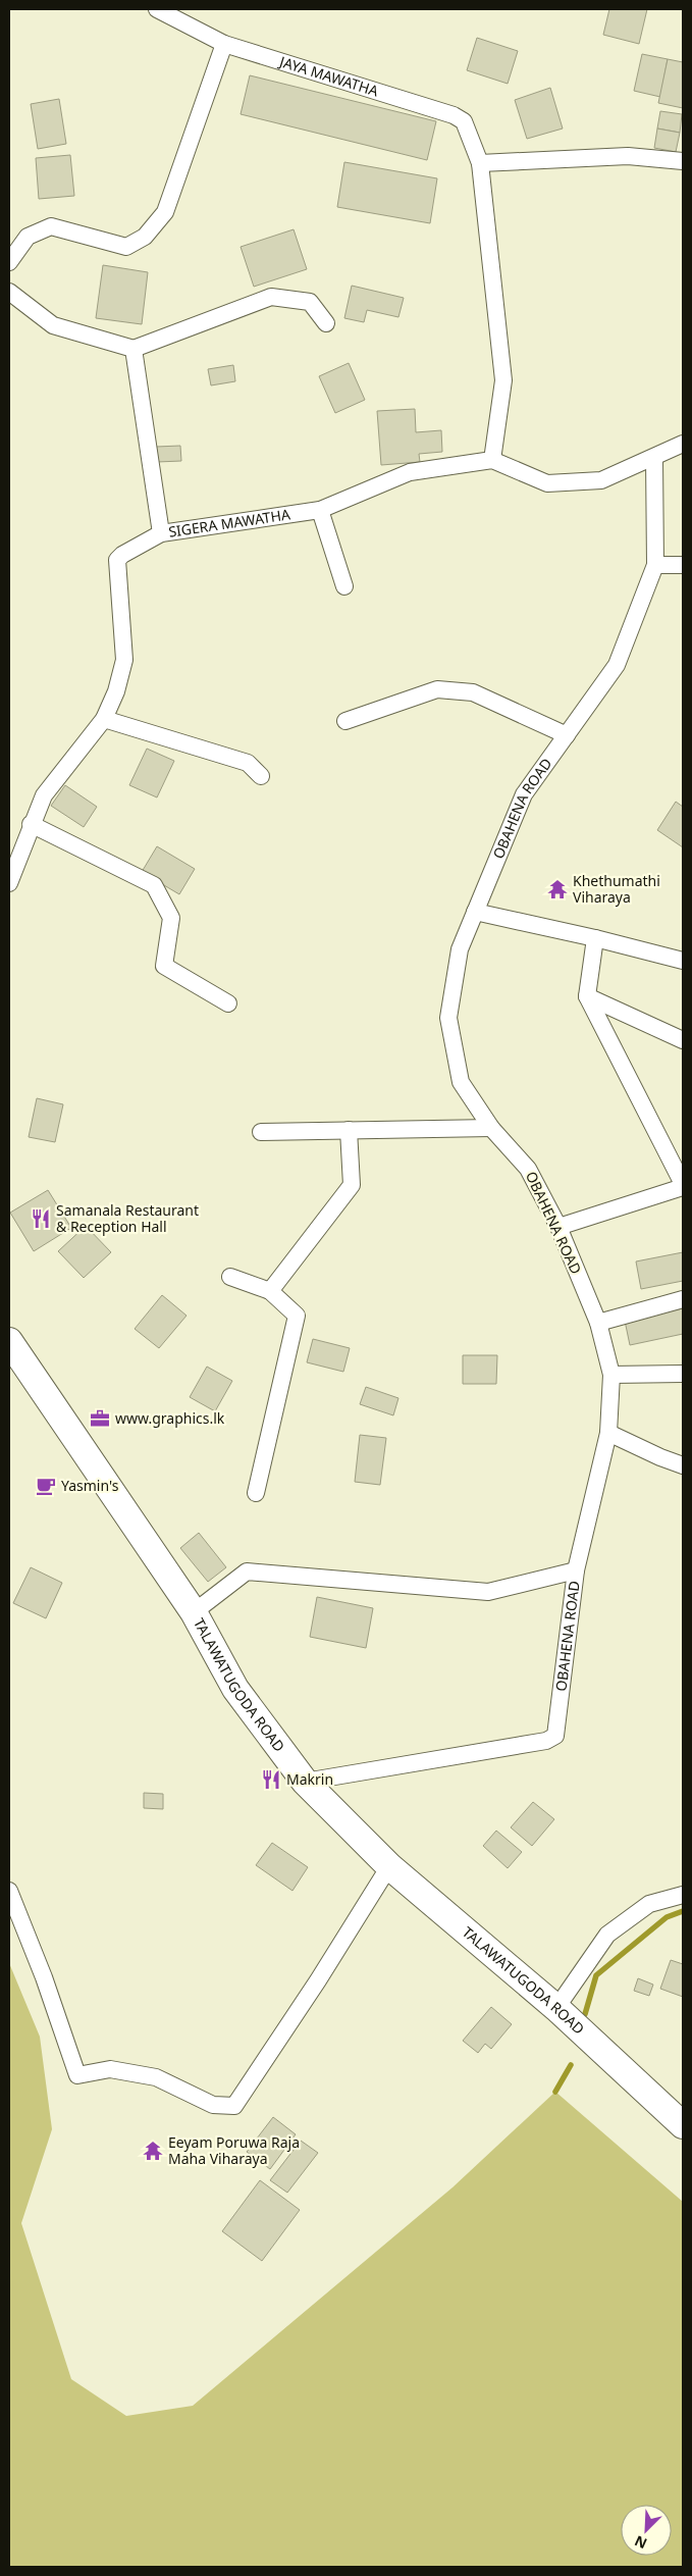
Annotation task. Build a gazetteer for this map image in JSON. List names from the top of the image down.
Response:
{
  "streets": {
    "main road": ["TALAWATUGODA ROAD"],
    "street": ["JAYA MAWATHA", "SIGERA MAWATHA", "OBAHENA ROAD"]
  },
  "crossings": [
    ["JAYA MAWATHA", "SIGERA MAWATHA"],
    ["OBAHENA ROAD", "TALAWATUGODA ROAD"]
  ],
  "places": {
    "temple": ["Khethumathi Viharaya", "Eeyam Poruwa Raja Maha Viharaya"],
    "restaurant": ["Samanala Restaurant & Reception Hall", "Makrin"],
    "office": ["www.graphics.lk"],
    "cafe": ["Yasmin's"]
  },
  "north": "bottom left"
}
